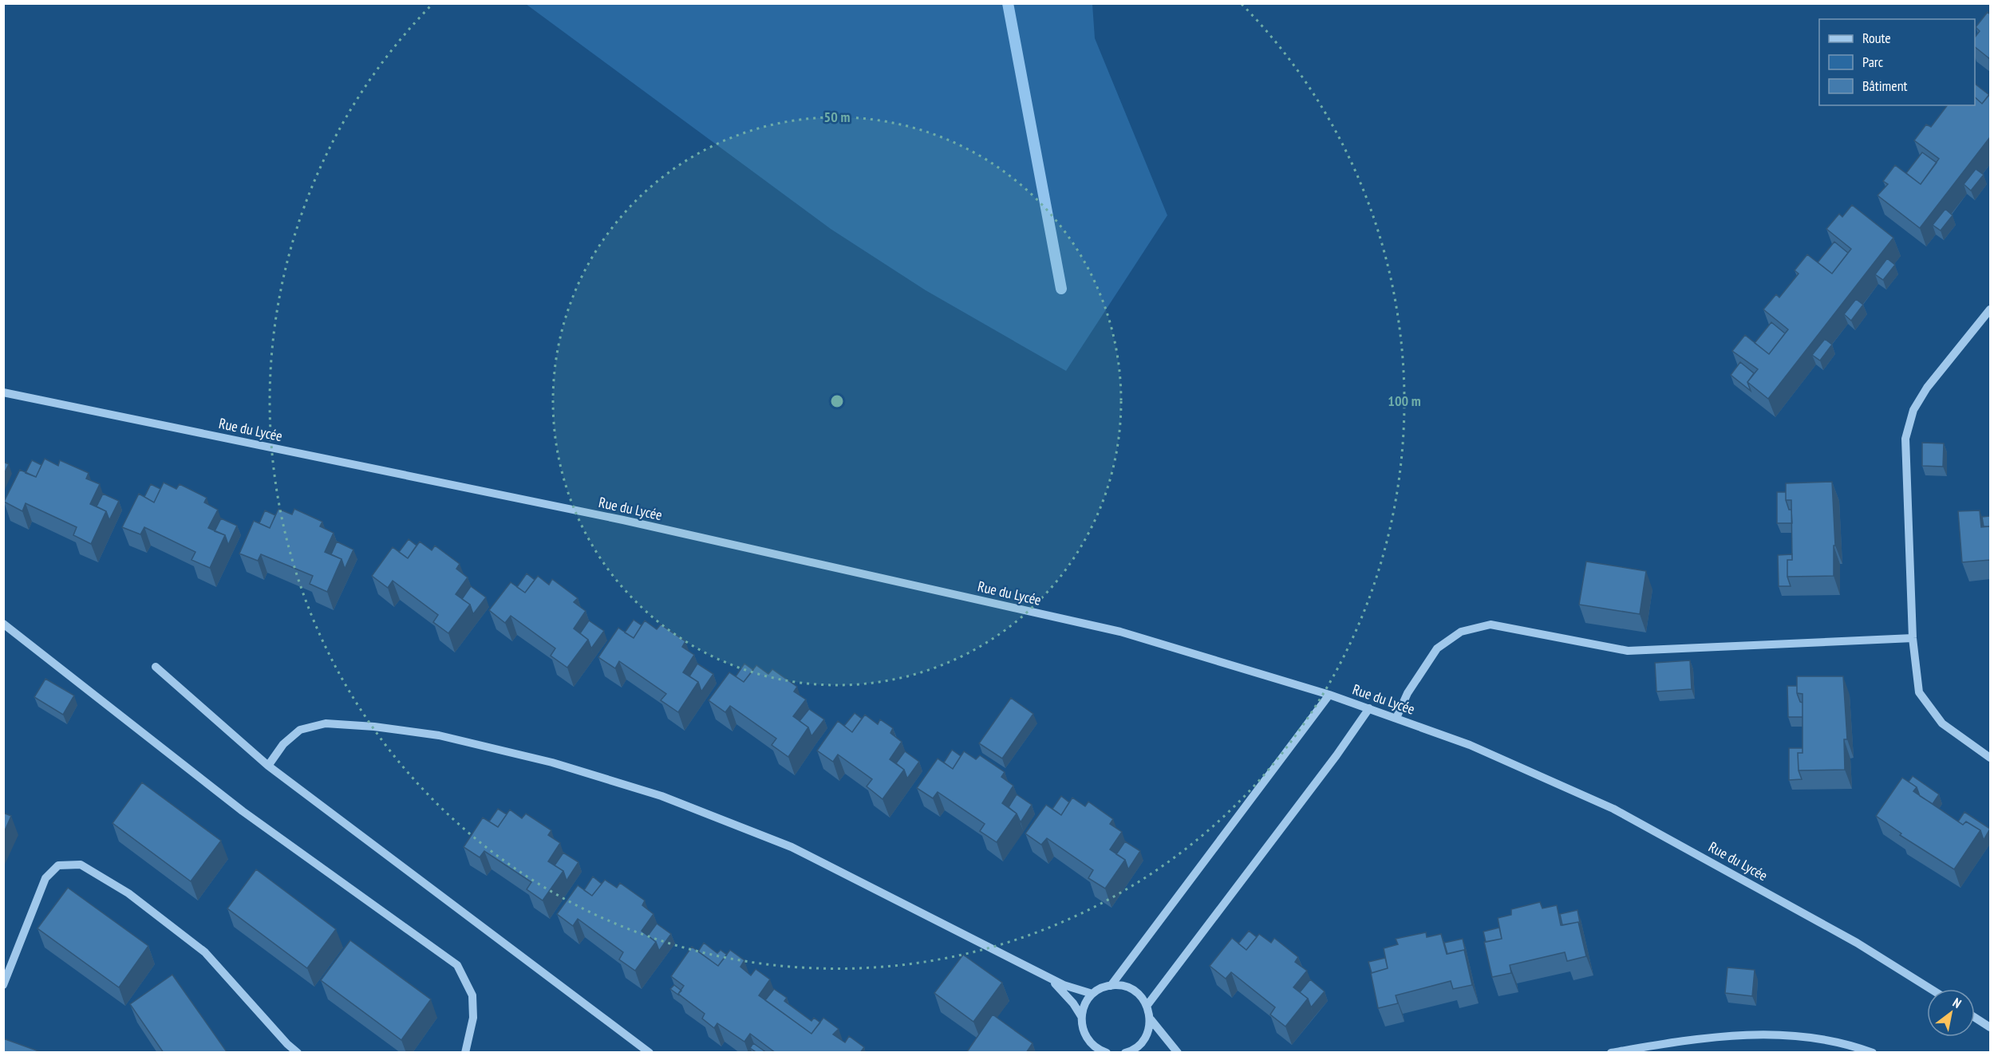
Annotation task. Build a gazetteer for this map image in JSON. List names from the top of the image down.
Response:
{
  "streets": {
    "street": ["Rue du Lycée"]
  },
  "legend": ["Route", "Parc", "Bâtiment"],
  "north": "top right",
  "rings": ["50 m", "100 m"]
}
